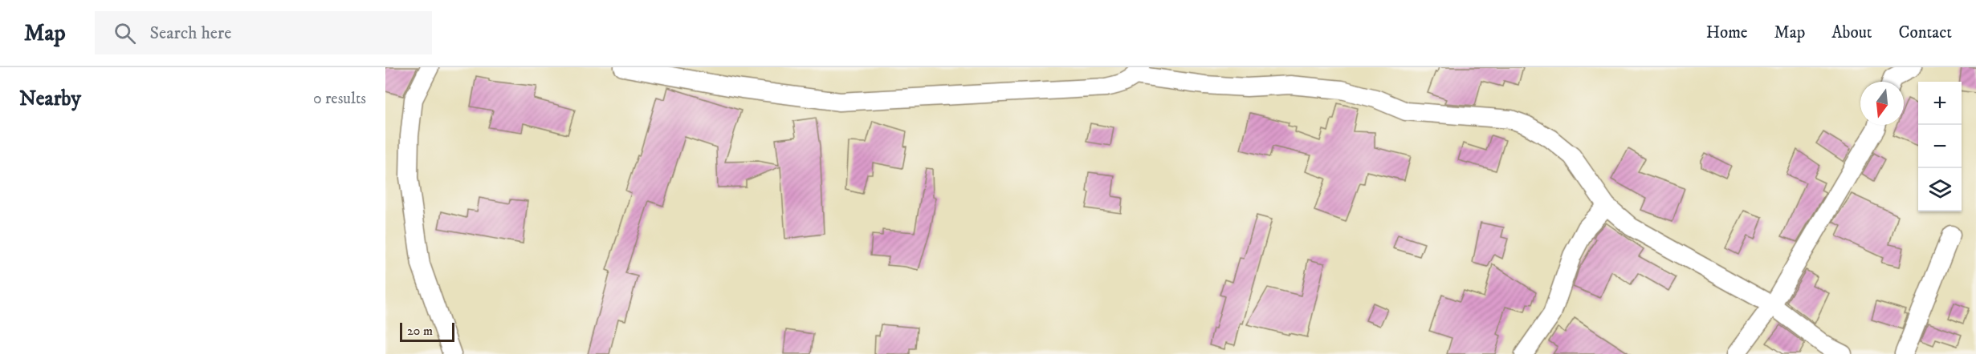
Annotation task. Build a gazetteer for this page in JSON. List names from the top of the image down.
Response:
{
  "scale_bar": "20 m",
  "north": "bottom",
  "page": {
    "header": "Map",
    "search": "Search here",
    "nav": [
      "Home",
      "Map",
      "About",
      "Contact"
    ],
    "heading": ["Nearby", "0 results"],
    "map_buttons": ["+", "−"],
    "scale": "20 m"
  }
}
